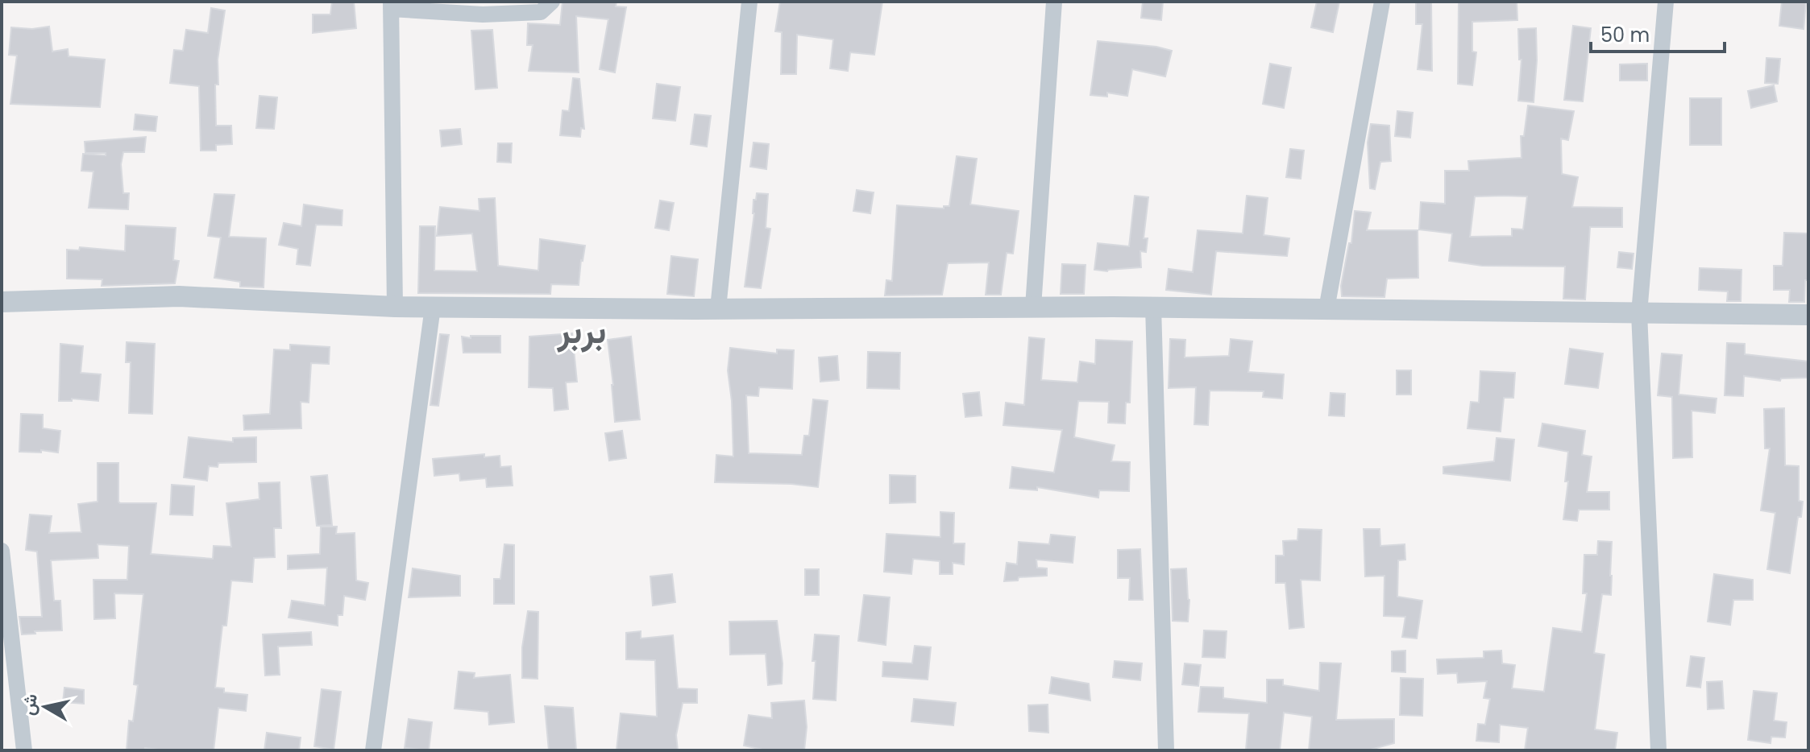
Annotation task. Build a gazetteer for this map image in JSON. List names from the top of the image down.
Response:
{
  "districts": ["بربر"],
  "scale_bar": "50 m",
  "north": "left"
}
